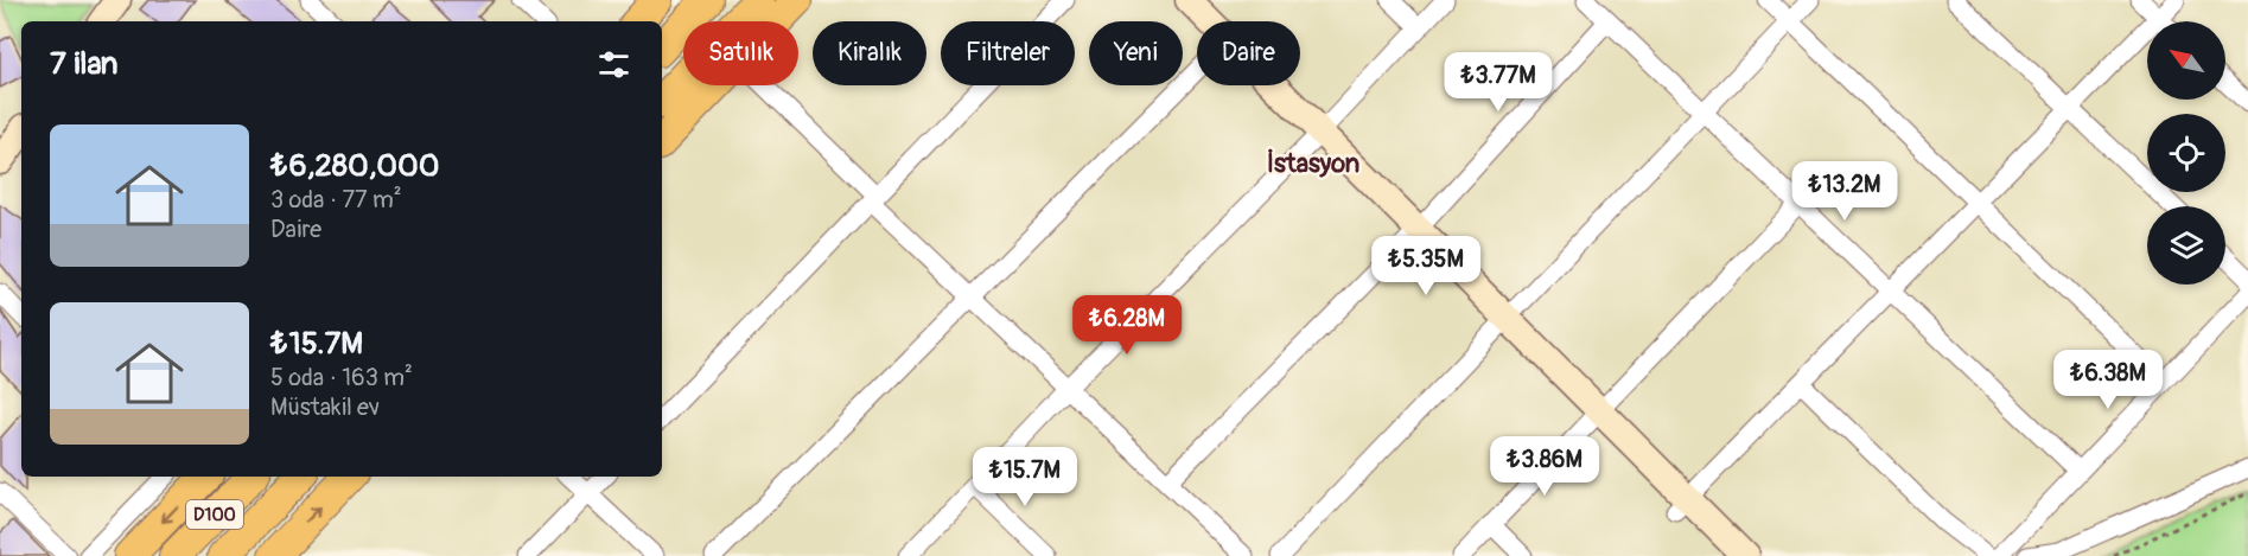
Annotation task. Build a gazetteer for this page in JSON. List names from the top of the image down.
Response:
{
  "streets": {
    "highway": ["D100"]
  },
  "districts": ["İstasyon"],
  "north": "top left",
  "page": {
    "chip": [
      "Satılık",
      "Kiralık",
      "Filtreler",
      "Yeni",
      "Daire"
    ],
    "heading": "7 ilan",
    "price": [
      "₺3.77M",
      "₺13.2M",
      "₺5.35M",
      "₺6.28M",
      "₺6.38M",
      "₺3.86M",
      "₺15.7M"
    ],
    "list": [
      {
        "name": "₺6,280,000",
        "note": "3 oda · 77 m² · Daire"
      },
      {
        "name": "₺15.7M",
        "note": "5 oda · 163 m² · Müstakil ev"
      }
    ]
  }
}
